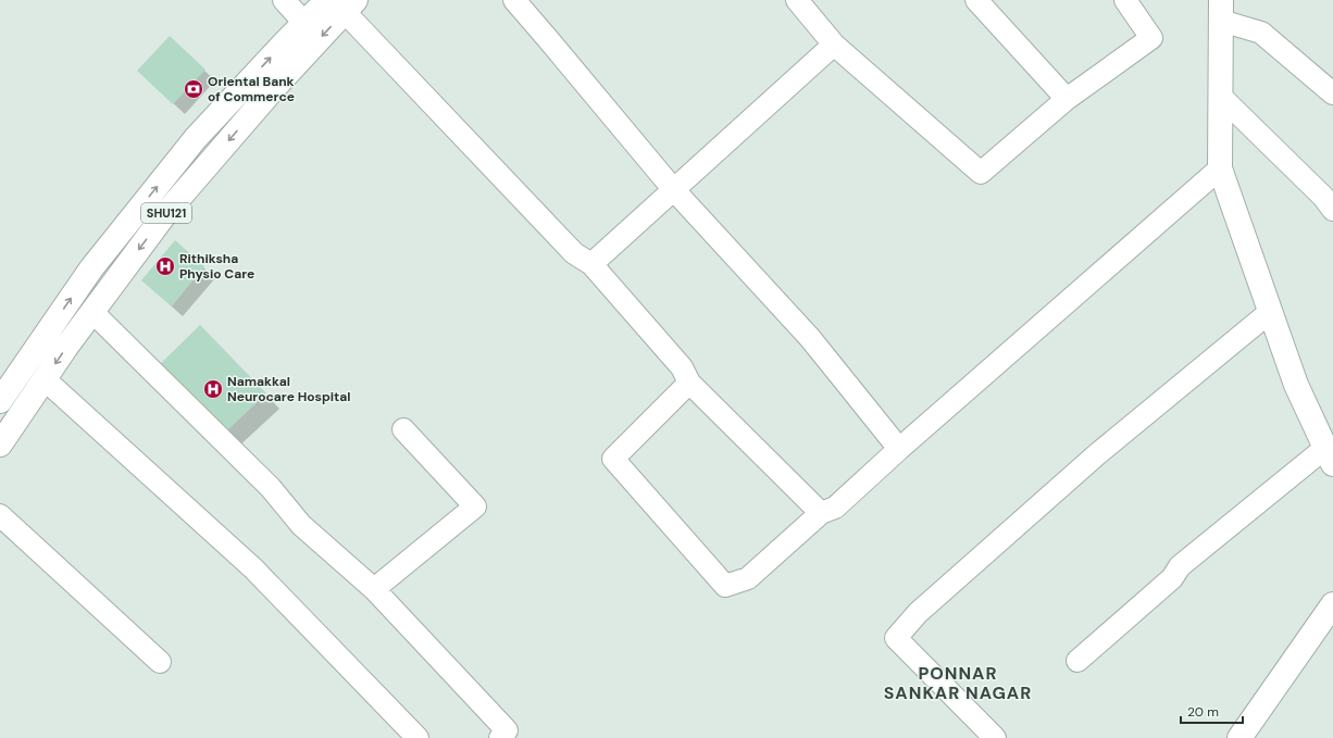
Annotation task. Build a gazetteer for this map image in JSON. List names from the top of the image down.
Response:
{
  "streets": {
    "main road": ["SHU121"]
  },
  "districts": ["PONNAR SANKAR NAGAR"],
  "places": {
    "bank": ["Oriental Bank of Commerce"],
    "hospital": ["Rithiksha Physio Care", "Namakkal Neurocare Hospital"]
  },
  "scale_bar": "20 m"
}
